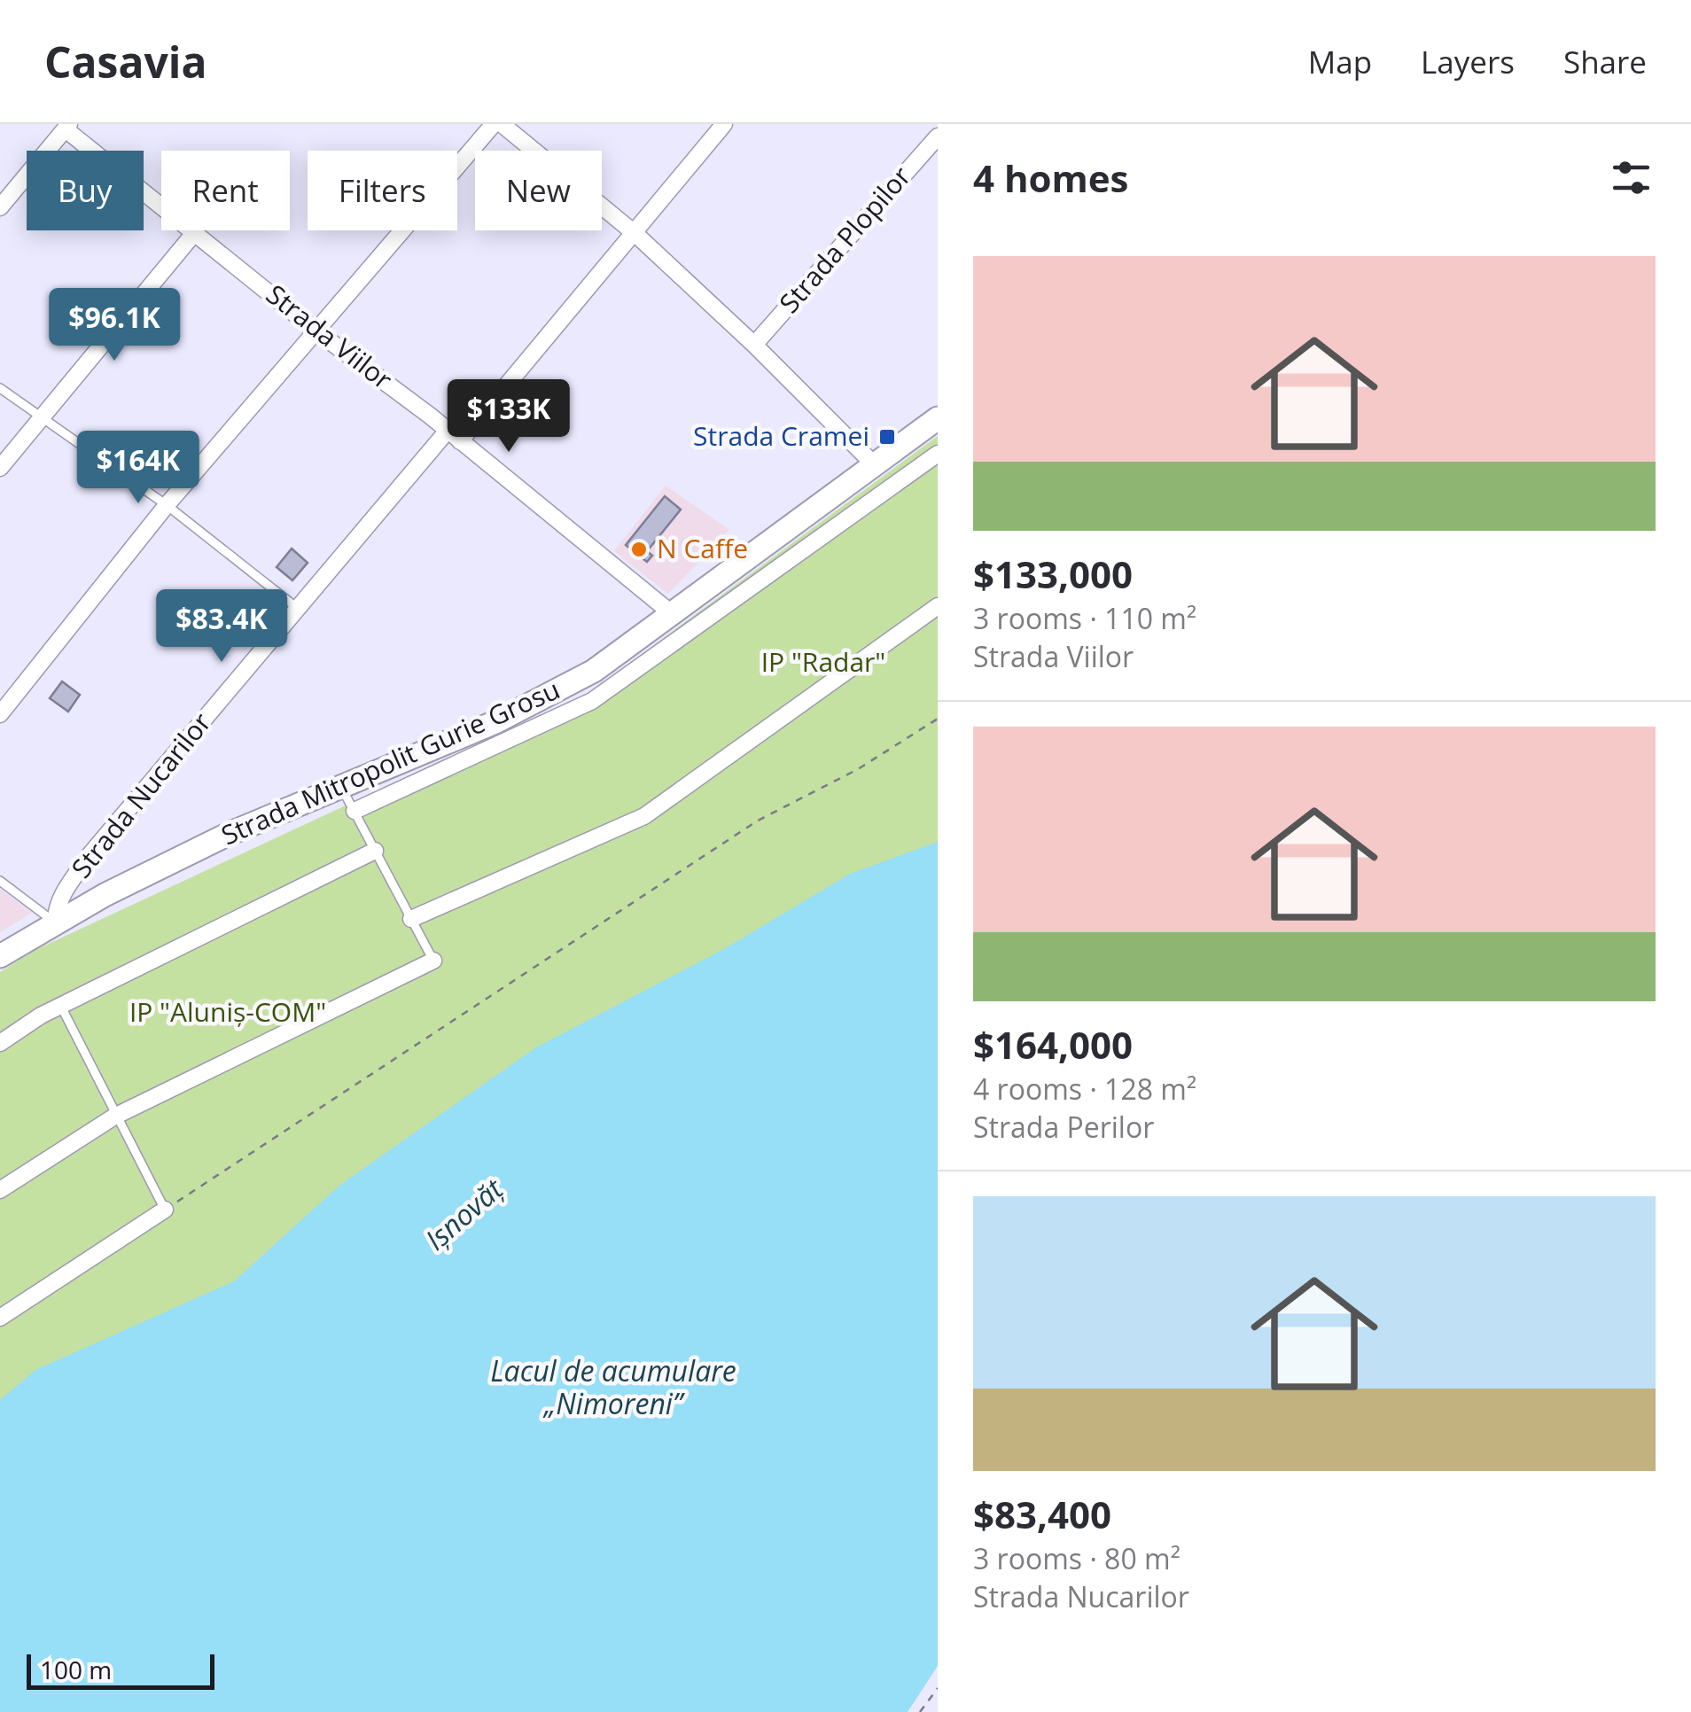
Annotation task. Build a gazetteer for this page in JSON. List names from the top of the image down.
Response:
{
  "streets": {
    "main road": ["Strada Mitropolit Gurie Grosu"],
    "street": ["Strada Plopilor", "Strada Viilor", "Strada Nucarilor"]
  },
  "crossings": [
    ["Strada Viilor", "Strada Mitropolit Gurie Grosu"],
    ["Strada Viilor", "Strada Nucarilor"],
    ["Strada Mitropolit Gurie Grosu", "Strada Nucarilor"]
  ],
  "water": ["Ișnovăț", "Lacul de acumulare „Nimoreni”"],
  "parks": ["IP \"Radar\"", "IP \"Aluniș-COM\""],
  "places": {
    "transit": ["Strada Cramei"],
    "other": ["N Caffe"]
  },
  "scale_bar": "100 m",
  "page": {
    "header": "Casavia",
    "nav": ["Map", "Layers", "Share"],
    "heading": "4 homes",
    "chip": [
      "Buy",
      "Rent",
      "Filters",
      "New"
    ],
    "list": [
      {
        "name": "$133,000",
        "note": "3 rooms · 110 m² · Strada Viilor"
      },
      {
        "name": "$164,000",
        "note": "4 rooms · 128 m² · Strada Perilor"
      },
      {
        "name": "$83,400",
        "note": "3 rooms · 80 m² · Strada Nucarilor"
      }
    ],
    "price": [
      "$96.1K",
      "$133K",
      "$164K",
      "$83.4K"
    ],
    "scale": "100 m"
  }
}
